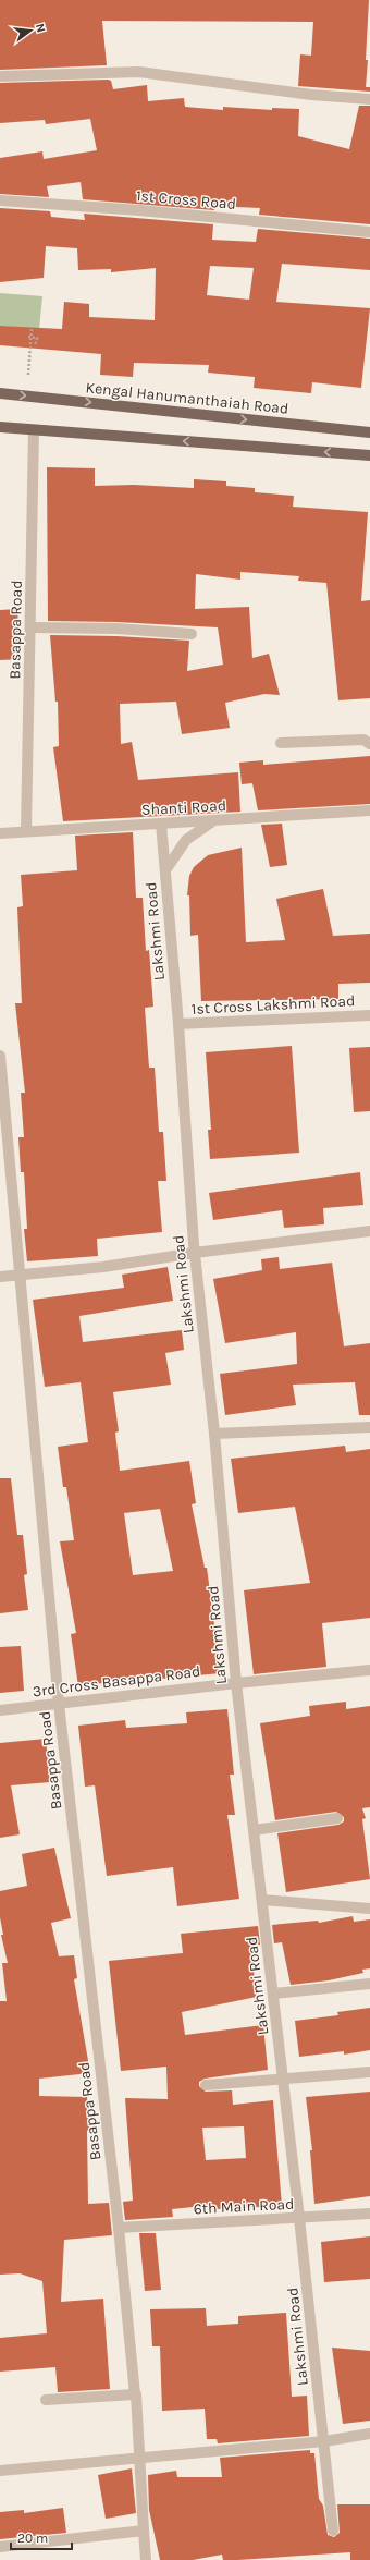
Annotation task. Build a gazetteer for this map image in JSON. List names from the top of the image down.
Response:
{
  "streets": {
    "main road": ["Kengal Hanumanthaiah Road"],
    "street": [
      "1st Cross Road",
      "Basappa Road",
      "Shanti Road",
      "Lakshmi Road",
      "1st Cross Lakshmi Road",
      "3rd Cross Basappa Road",
      "6th Main Road"
    ]
  },
  "crossings": [
    ["Basappa Road", "Shanti Road"],
    ["Basappa Road", "3rd Cross Basappa Road"],
    ["Basappa Road", "6th Main Road"],
    ["Shanti Road", "Lakshmi Road"],
    ["Lakshmi Road", "1st Cross Lakshmi Road"],
    ["Lakshmi Road", "3rd Cross Basappa Road"],
    ["Lakshmi Road", "6th Main Road"]
  ],
  "scale_bar": "20 m",
  "north": "right"
}
